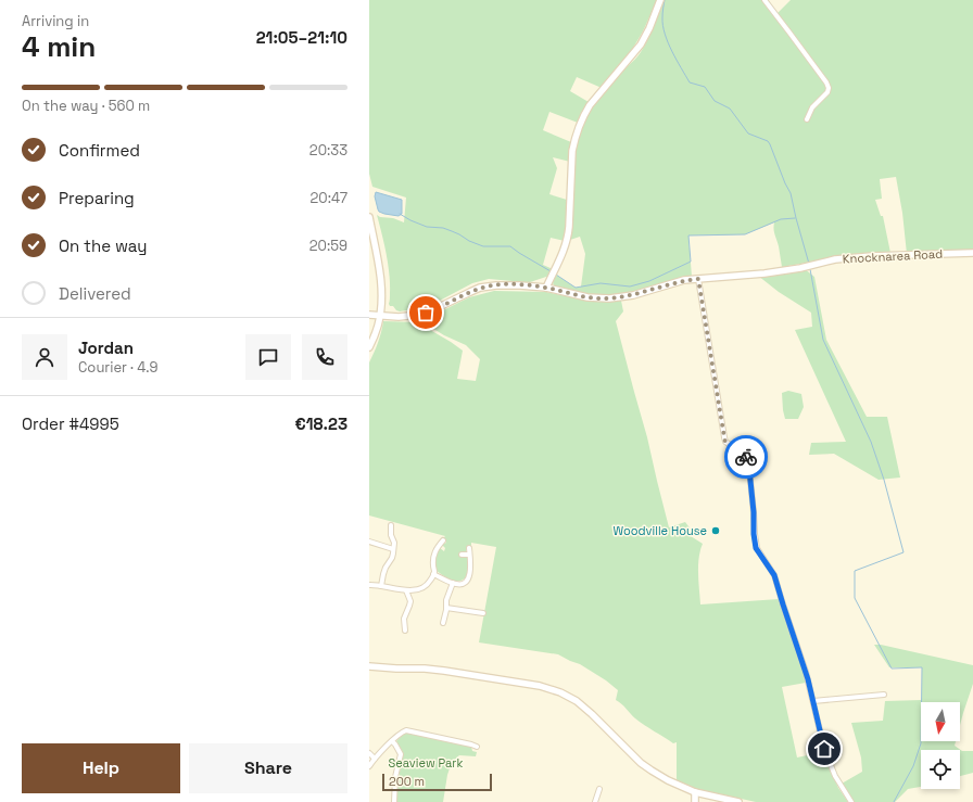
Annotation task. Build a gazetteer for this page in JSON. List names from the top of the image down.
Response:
{
  "streets": {
    "street": ["Knocknarea Road"]
  },
  "parks": ["Seaview Park"],
  "places": ["Woodville House"],
  "scale_bar": "200 m",
  "north": "bottom",
  "page": {
    "heading": ["4 min", "Arriving in", "21:05–21:10"],
    "panel": [
      "Jordan",
      "Courier · 4.9",
      "Order #4995",
      "€18.23"
    ],
    "bar": "On the way · 560 m",
    "list": [
      ["Confirmed", "20:33"],
      ["Preparing", "20:47"],
      ["On the way", "20:59"],
      "Delivered"
    ],
    "buttons": ["Help", "Share"],
    "scale": "200 m"
  }
}
